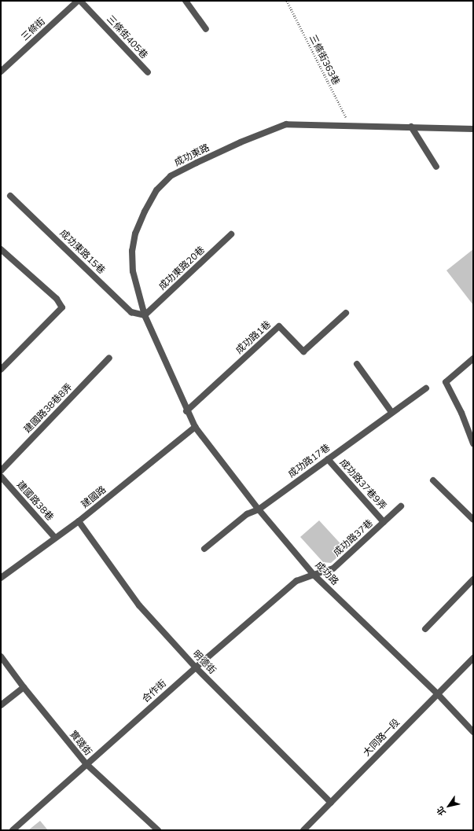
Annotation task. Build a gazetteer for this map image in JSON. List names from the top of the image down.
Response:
{
  "streets": {
    "street": [
      "三條街",
      "三條街405巷",
      "成功東路",
      "成功東路15巷",
      "成功東路20巷",
      "成功路1巷",
      "建國路38巷8弄",
      "成功路17巷",
      "成功路37巷9弄",
      "建國路",
      "建國路38巷",
      "成功路37巷",
      "成功路",
      "明德街",
      "合作街",
      "大同路一段",
      "實踐街"
    ],
    "path": ["三條街363巷"]
  },
  "crossings": [
    ["三條街363巷", "成功東路"],
    ["成功東路", "成功東路15巷"],
    ["成功東路", "成功東路20巷"],
    ["成功東路", "成功路1巷"],
    ["成功東路", "成功路"],
    ["成功東路15巷", "成功東路20巷"],
    ["成功路1巷", "成功路"],
    ["成功路17巷", "成功路37巷9弄"],
    ["成功路17巷", "成功路"],
    ["成功路37巷9弄", "成功路37巷"],
    ["建國路", "建國路38巷"],
    ["建國路", "成功路"],
    ["建國路", "明德街"],
    ["成功路37巷", "成功路"],
    ["成功路37巷", "合作街"],
    ["成功路", "合作街"],
    ["成功路", "大同路一段"],
    ["明德街", "合作街"],
    ["明德街", "大同路一段"],
    ["合作街", "實踐街"]
  ],
  "north": "bottom left"
}
